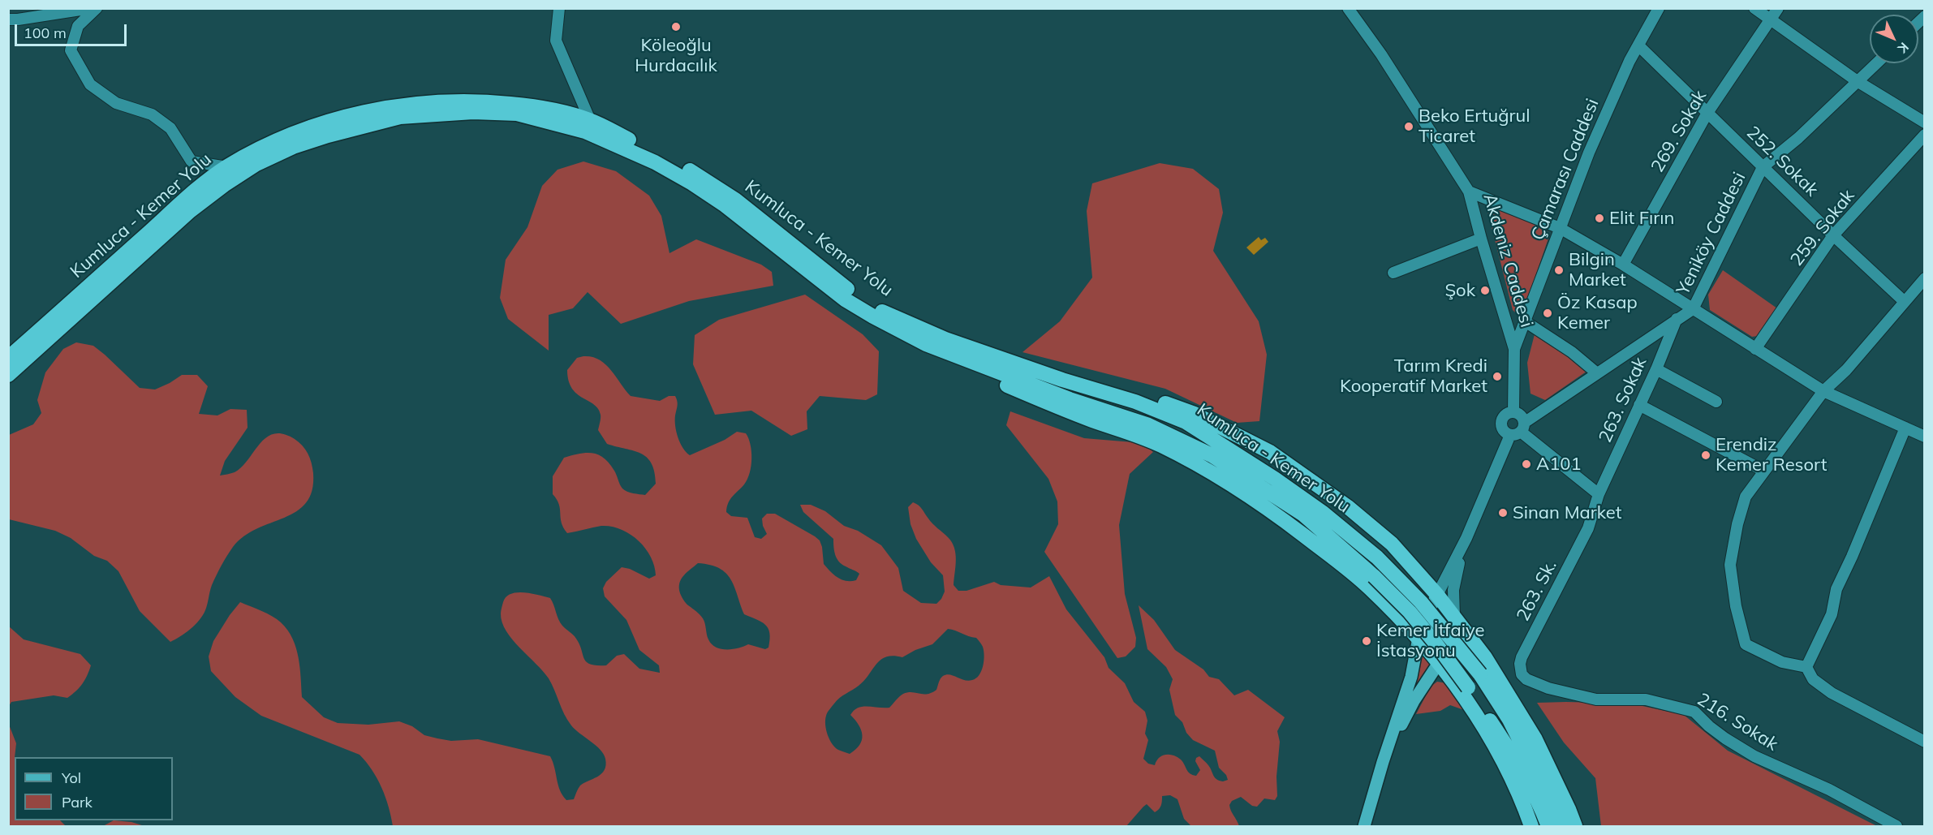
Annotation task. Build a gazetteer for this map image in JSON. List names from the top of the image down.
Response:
{
  "streets": {
    "highway": ["Kumluca - Kemer Yolu"],
    "street": [
      "269. Sokak",
      "252. Sokak",
      "Çamarası Caddesi",
      "259. Sokak",
      "Yeniköy Caddesi",
      "Akdeniz Caddesi",
      "263. Sokak",
      "263. Sk.",
      "216. Sokak"
    ]
  },
  "crossings": [
    ["269. Sokak", "252. Sokak"],
    ["252. Sokak", "Çamarası Caddesi"],
    ["252. Sokak", "259. Sokak"],
    ["252. Sokak", "Yeniköy Caddesi"],
    ["Çamarası Caddesi", "Akdeniz Caddesi"],
    ["Yeniköy Caddesi", "263. Sokak"],
    ["263. Sokak", "263. Sk."],
    ["263. Sk.", "216. Sokak"]
  ],
  "places": [
    "Köleoğlu Hurdacılık",
    "Beko Ertuğrul Ticaret",
    "Elit Fırın",
    "Bilgin Market",
    "Şok",
    "Öz Kasap Kemer",
    "Tarım Kredi Kooperatif Market",
    "Erendiz Kemer Resort",
    "A101",
    "Sinan Market",
    "Kemer İtfaiye İstasyonu"
  ],
  "legend": ["Yol", "Park"],
  "scale_bar": "100 m",
  "north": "bottom right"
}
